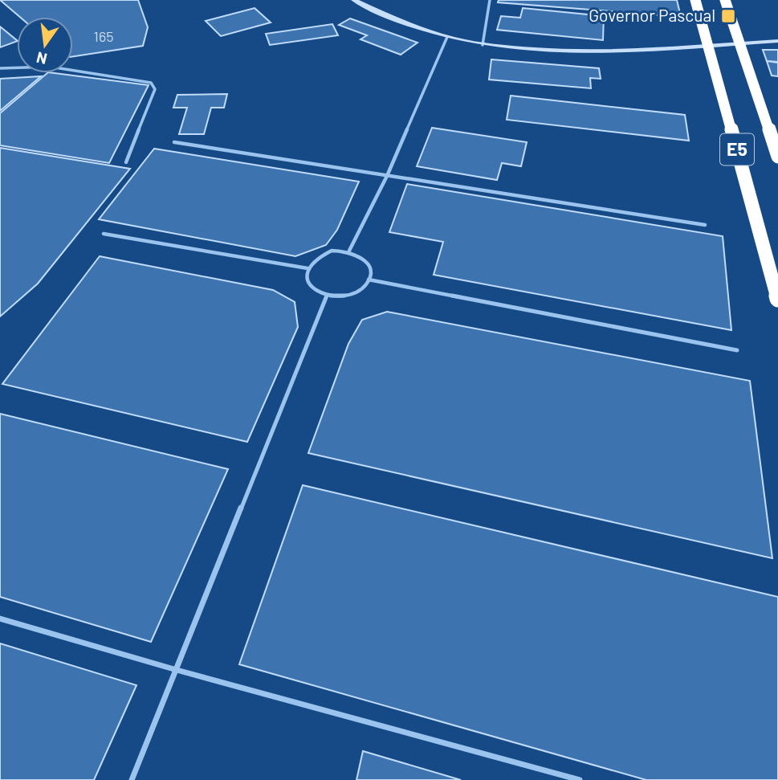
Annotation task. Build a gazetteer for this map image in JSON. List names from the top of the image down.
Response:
{
  "streets": {
    "highway": ["E5"]
  },
  "places": {
    "transit": ["Governor Pascual"]
  },
  "house_numbers": ["165"],
  "north": "bottom"
}
